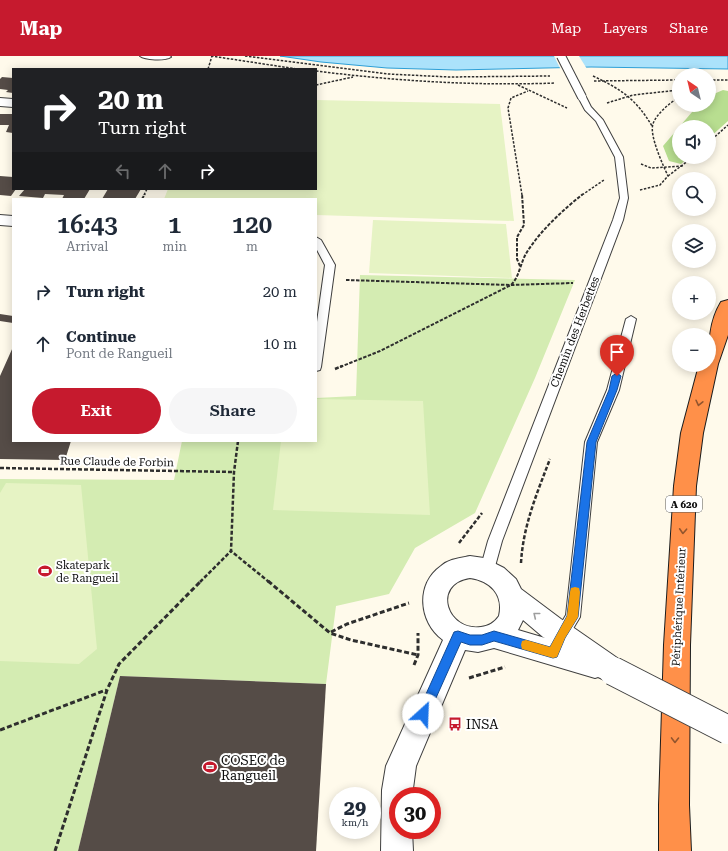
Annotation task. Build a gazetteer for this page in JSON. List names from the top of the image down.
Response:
{
  "streets": {
    "highway": ["A 620", "Périphérique Intérieur"],
    "lane": ["Chemin des Herbettes"],
    "path": ["Rue Claude de Forbin"]
  },
  "one_way": ["Périphérique Intérieur"],
  "places": {
    "sports": ["Skatepark de Rangueil", "COSEC de Rangueil"],
    "bus stop": ["INSA"]
  },
  "north": "top left",
  "page": {
    "header": "Map",
    "nav": ["Map", "Layers", "Share"],
    "map_buttons": ["+", "−"],
    "turn": ["20 m", "Turn right"],
    "eta": [
      "16:43",
      "Arrival",
      "1",
      "min",
      "120",
      "m"
    ],
    "list": [
      {
        "name": "Turn right",
        "value": "20 m"
      },
      {
        "name": "Continue",
        "note": "Pont de Rangueil",
        "value": "10 m"
      }
    ],
    "buttons": ["Exit", "Share"],
    "speed": "29 km/h",
    "limit": "30"
  }
}
